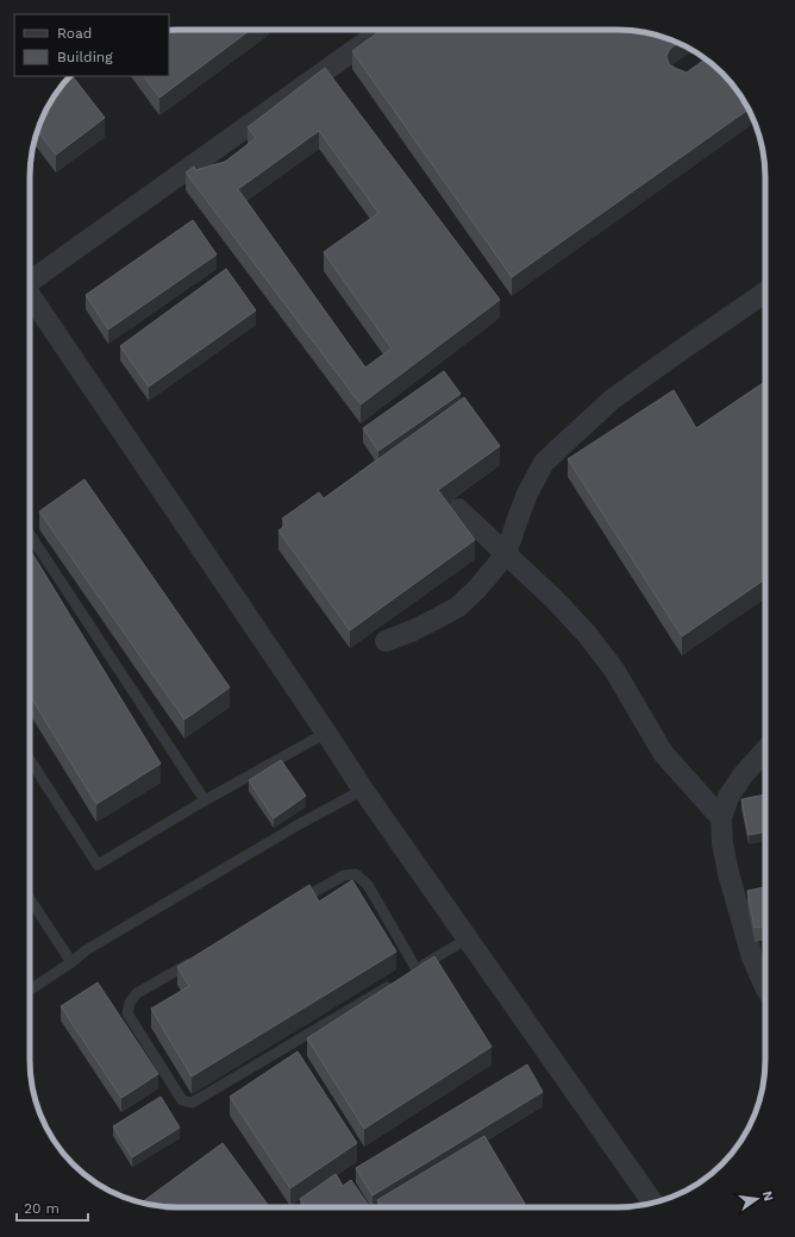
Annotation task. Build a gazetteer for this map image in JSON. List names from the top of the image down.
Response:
{
  "legend": ["Road", "Building"],
  "scale_bar": "20 m",
  "north": "right"
}
